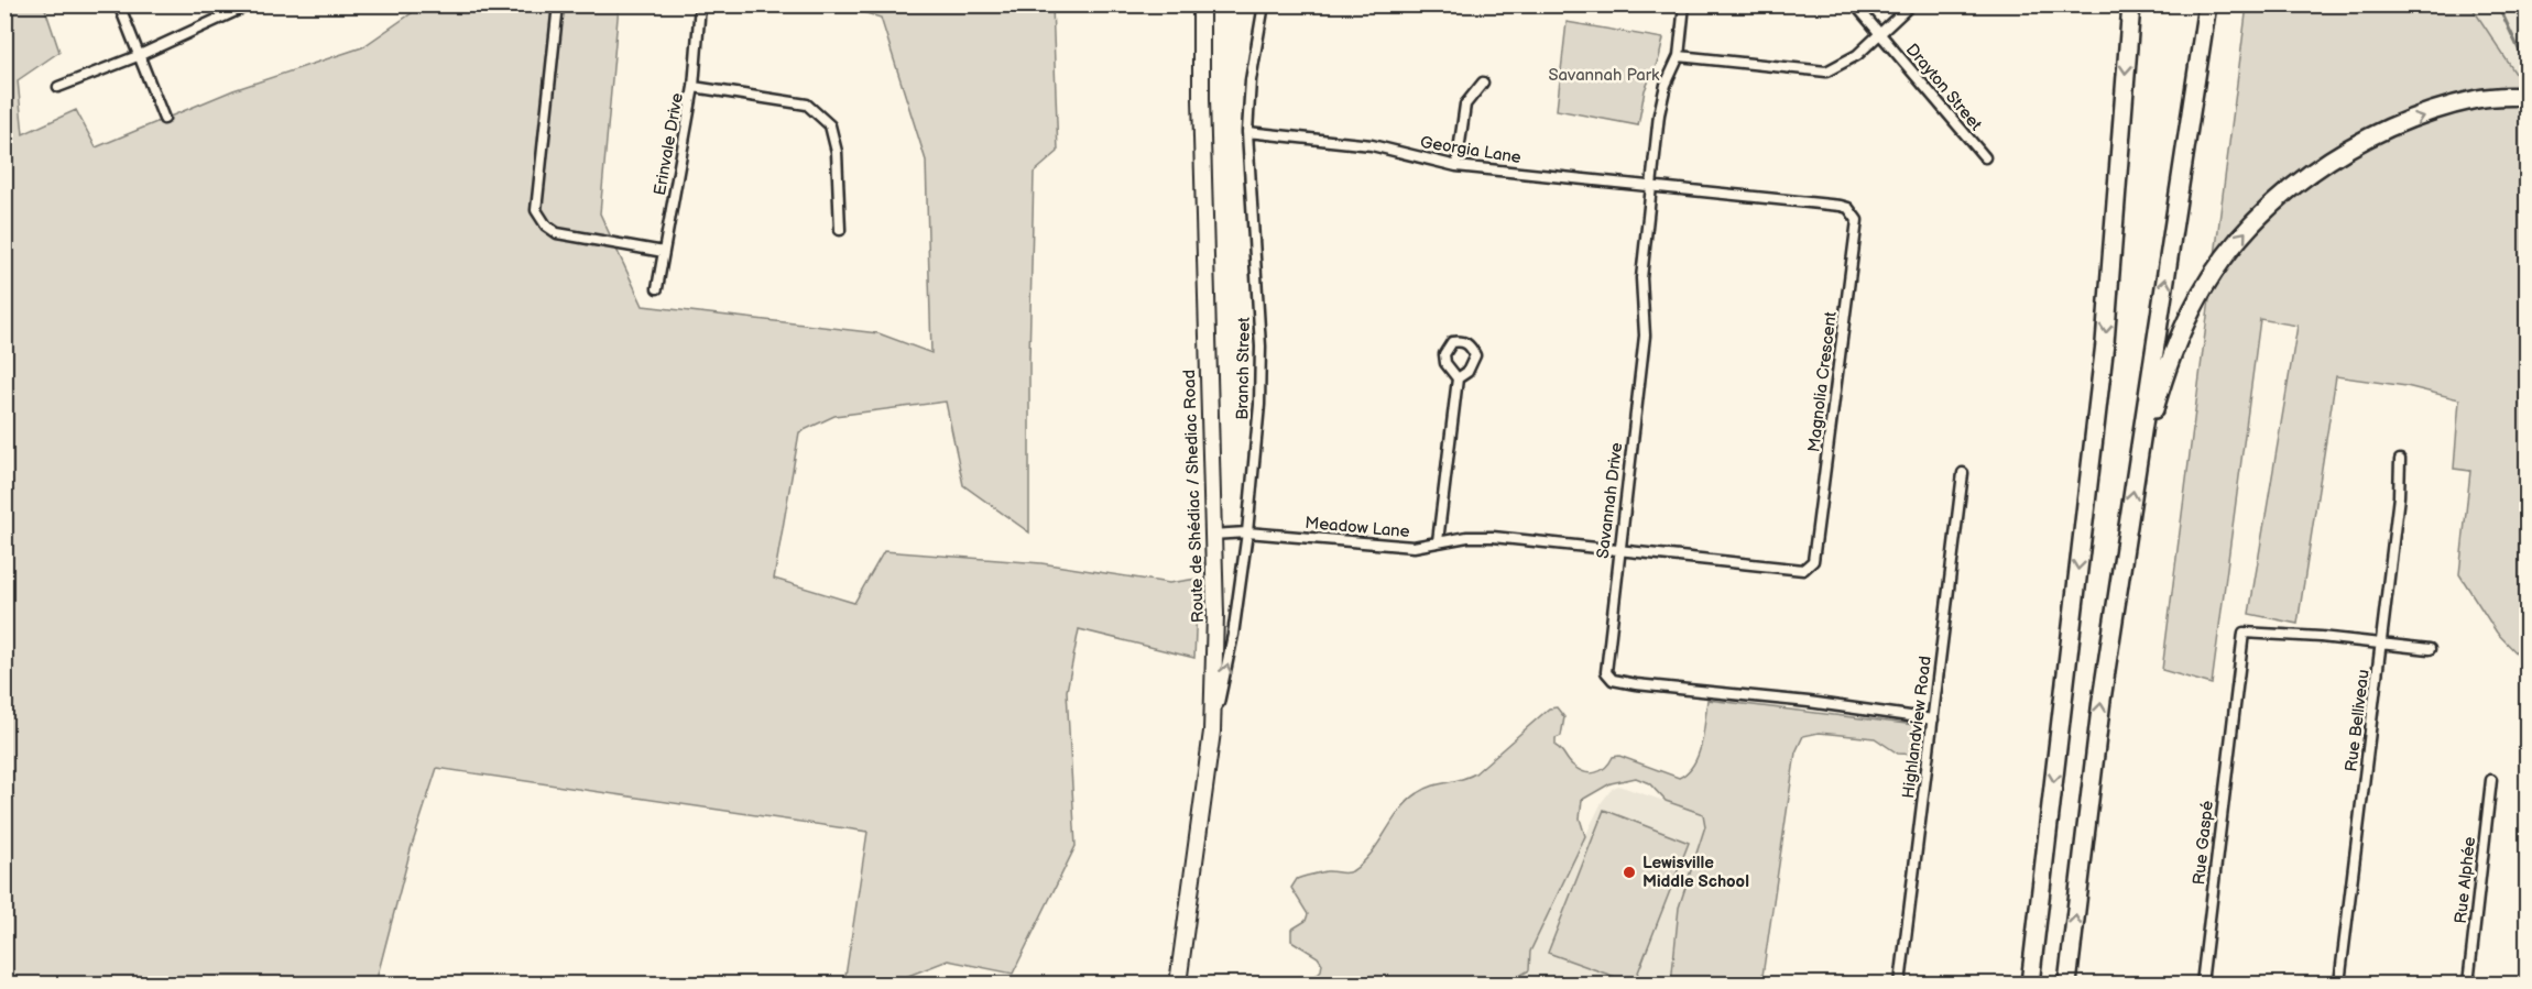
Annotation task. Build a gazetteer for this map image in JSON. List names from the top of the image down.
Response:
{
  "streets": {
    "main road": ["Route de Shédiac / Shediac Road"],
    "street": [
      "Drayton Street",
      "Erinvale Drive",
      "Georgia Lane",
      "Branch Street",
      "Magnolia Crescent",
      "Savannah Drive",
      "Meadow Lane",
      "Rue Belliveau",
      "Highlandview Road",
      "Rue Gaspé",
      "Rue Alphée"
    ]
  },
  "crossings": [
    ["Georgia Lane", "Branch Street"],
    ["Georgia Lane", "Magnolia Crescent"],
    ["Georgia Lane", "Savannah Drive"],
    ["Branch Street", "Route de Shédiac / Shediac Road"],
    ["Branch Street", "Meadow Lane"],
    ["Magnolia Crescent", "Savannah Drive"],
    ["Magnolia Crescent", "Meadow Lane"],
    ["Route de Shédiac / Shediac Road", "Meadow Lane"],
    ["Savannah Drive", "Meadow Lane"],
    ["Savannah Drive", "Highlandview Road"],
    ["Rue Belliveau", "Rue Gaspé"]
  ],
  "parks": ["Savannah Park"],
  "places": ["Lewisville Middle School"]
}
